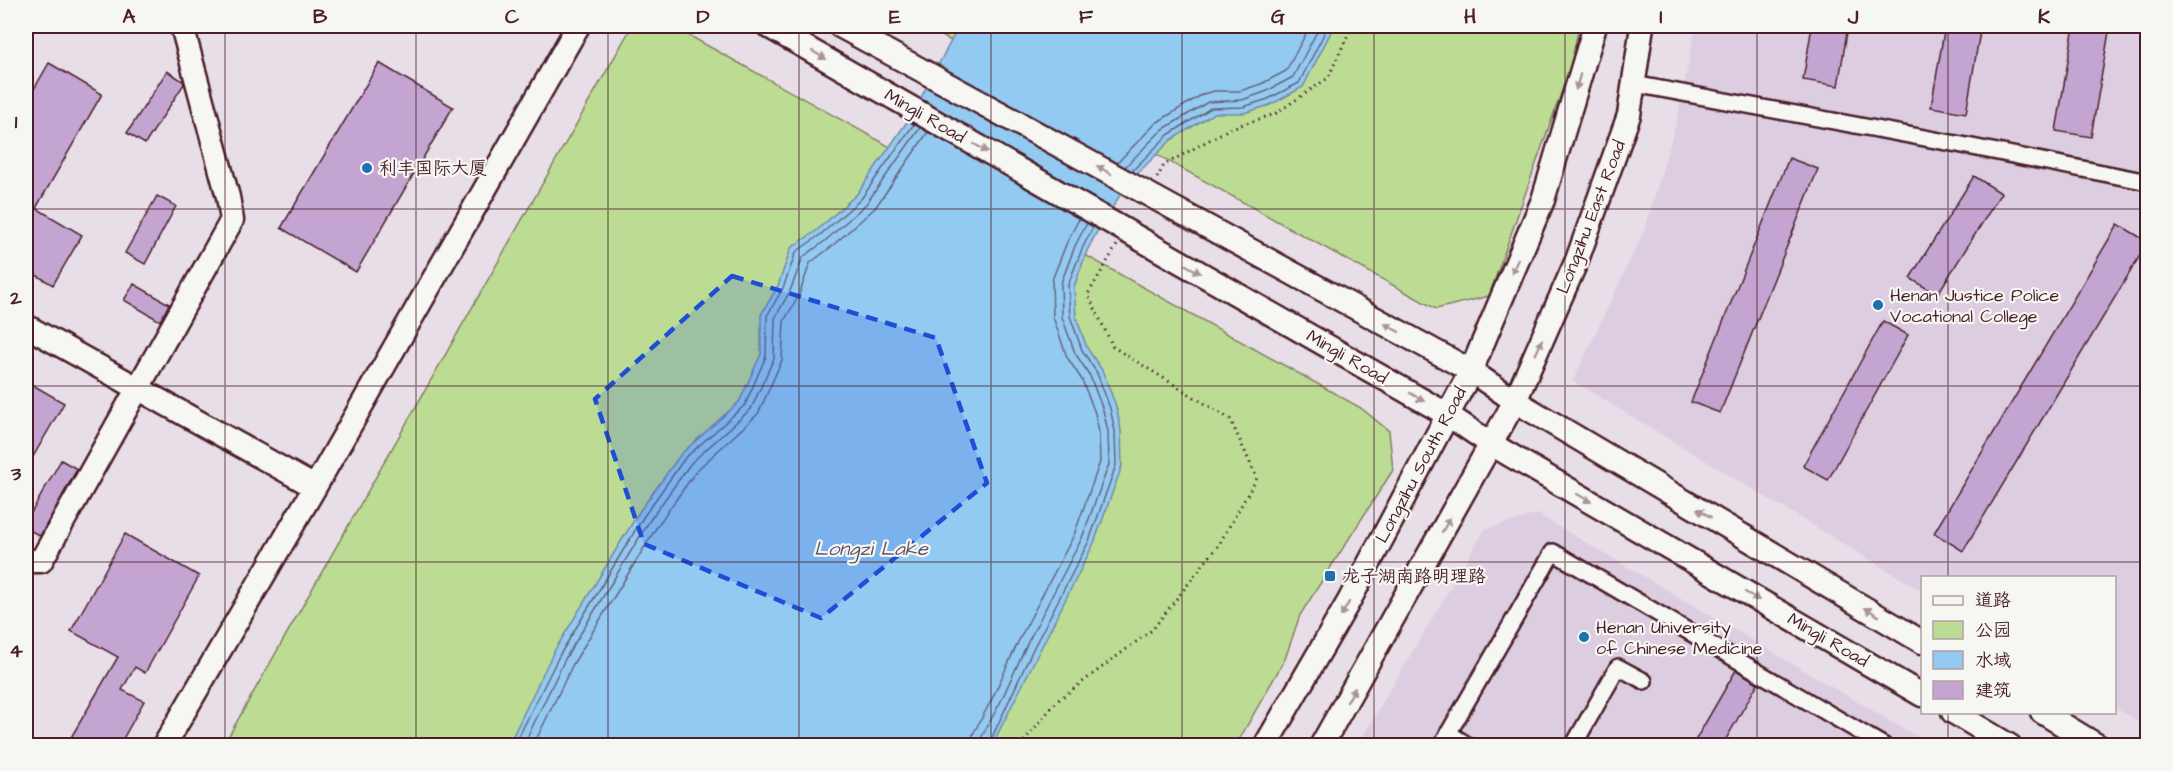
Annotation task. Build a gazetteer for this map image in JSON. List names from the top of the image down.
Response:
{
  "streets": {
    "street": ["Mingli Road", "Longzihu East Road", "Longzihu South Road"]
  },
  "crossings": [
    ["Mingli Road", "Longzihu East Road"],
    ["Mingli Road", "Longzihu South Road"]
  ],
  "water": ["Longzi Lake"],
  "places": {
    "other": ["利丰国际大厦", "Henan Justice Police Vocational College", "Henan University of Chinese Medicine"],
    "transit": ["龙子湖南路明理路"]
  },
  "legend": [
    "道路",
    "公园",
    "水域",
    "建筑"
  ],
  "grid": {
    "columns": [
      "A",
      "B",
      "C",
      "D",
      "E",
      "F",
      "G",
      "H",
      "I",
      "J",
      "K"
    ],
    "rows": [
      "1",
      "2",
      "3",
      "4"
    ]
  }
}
